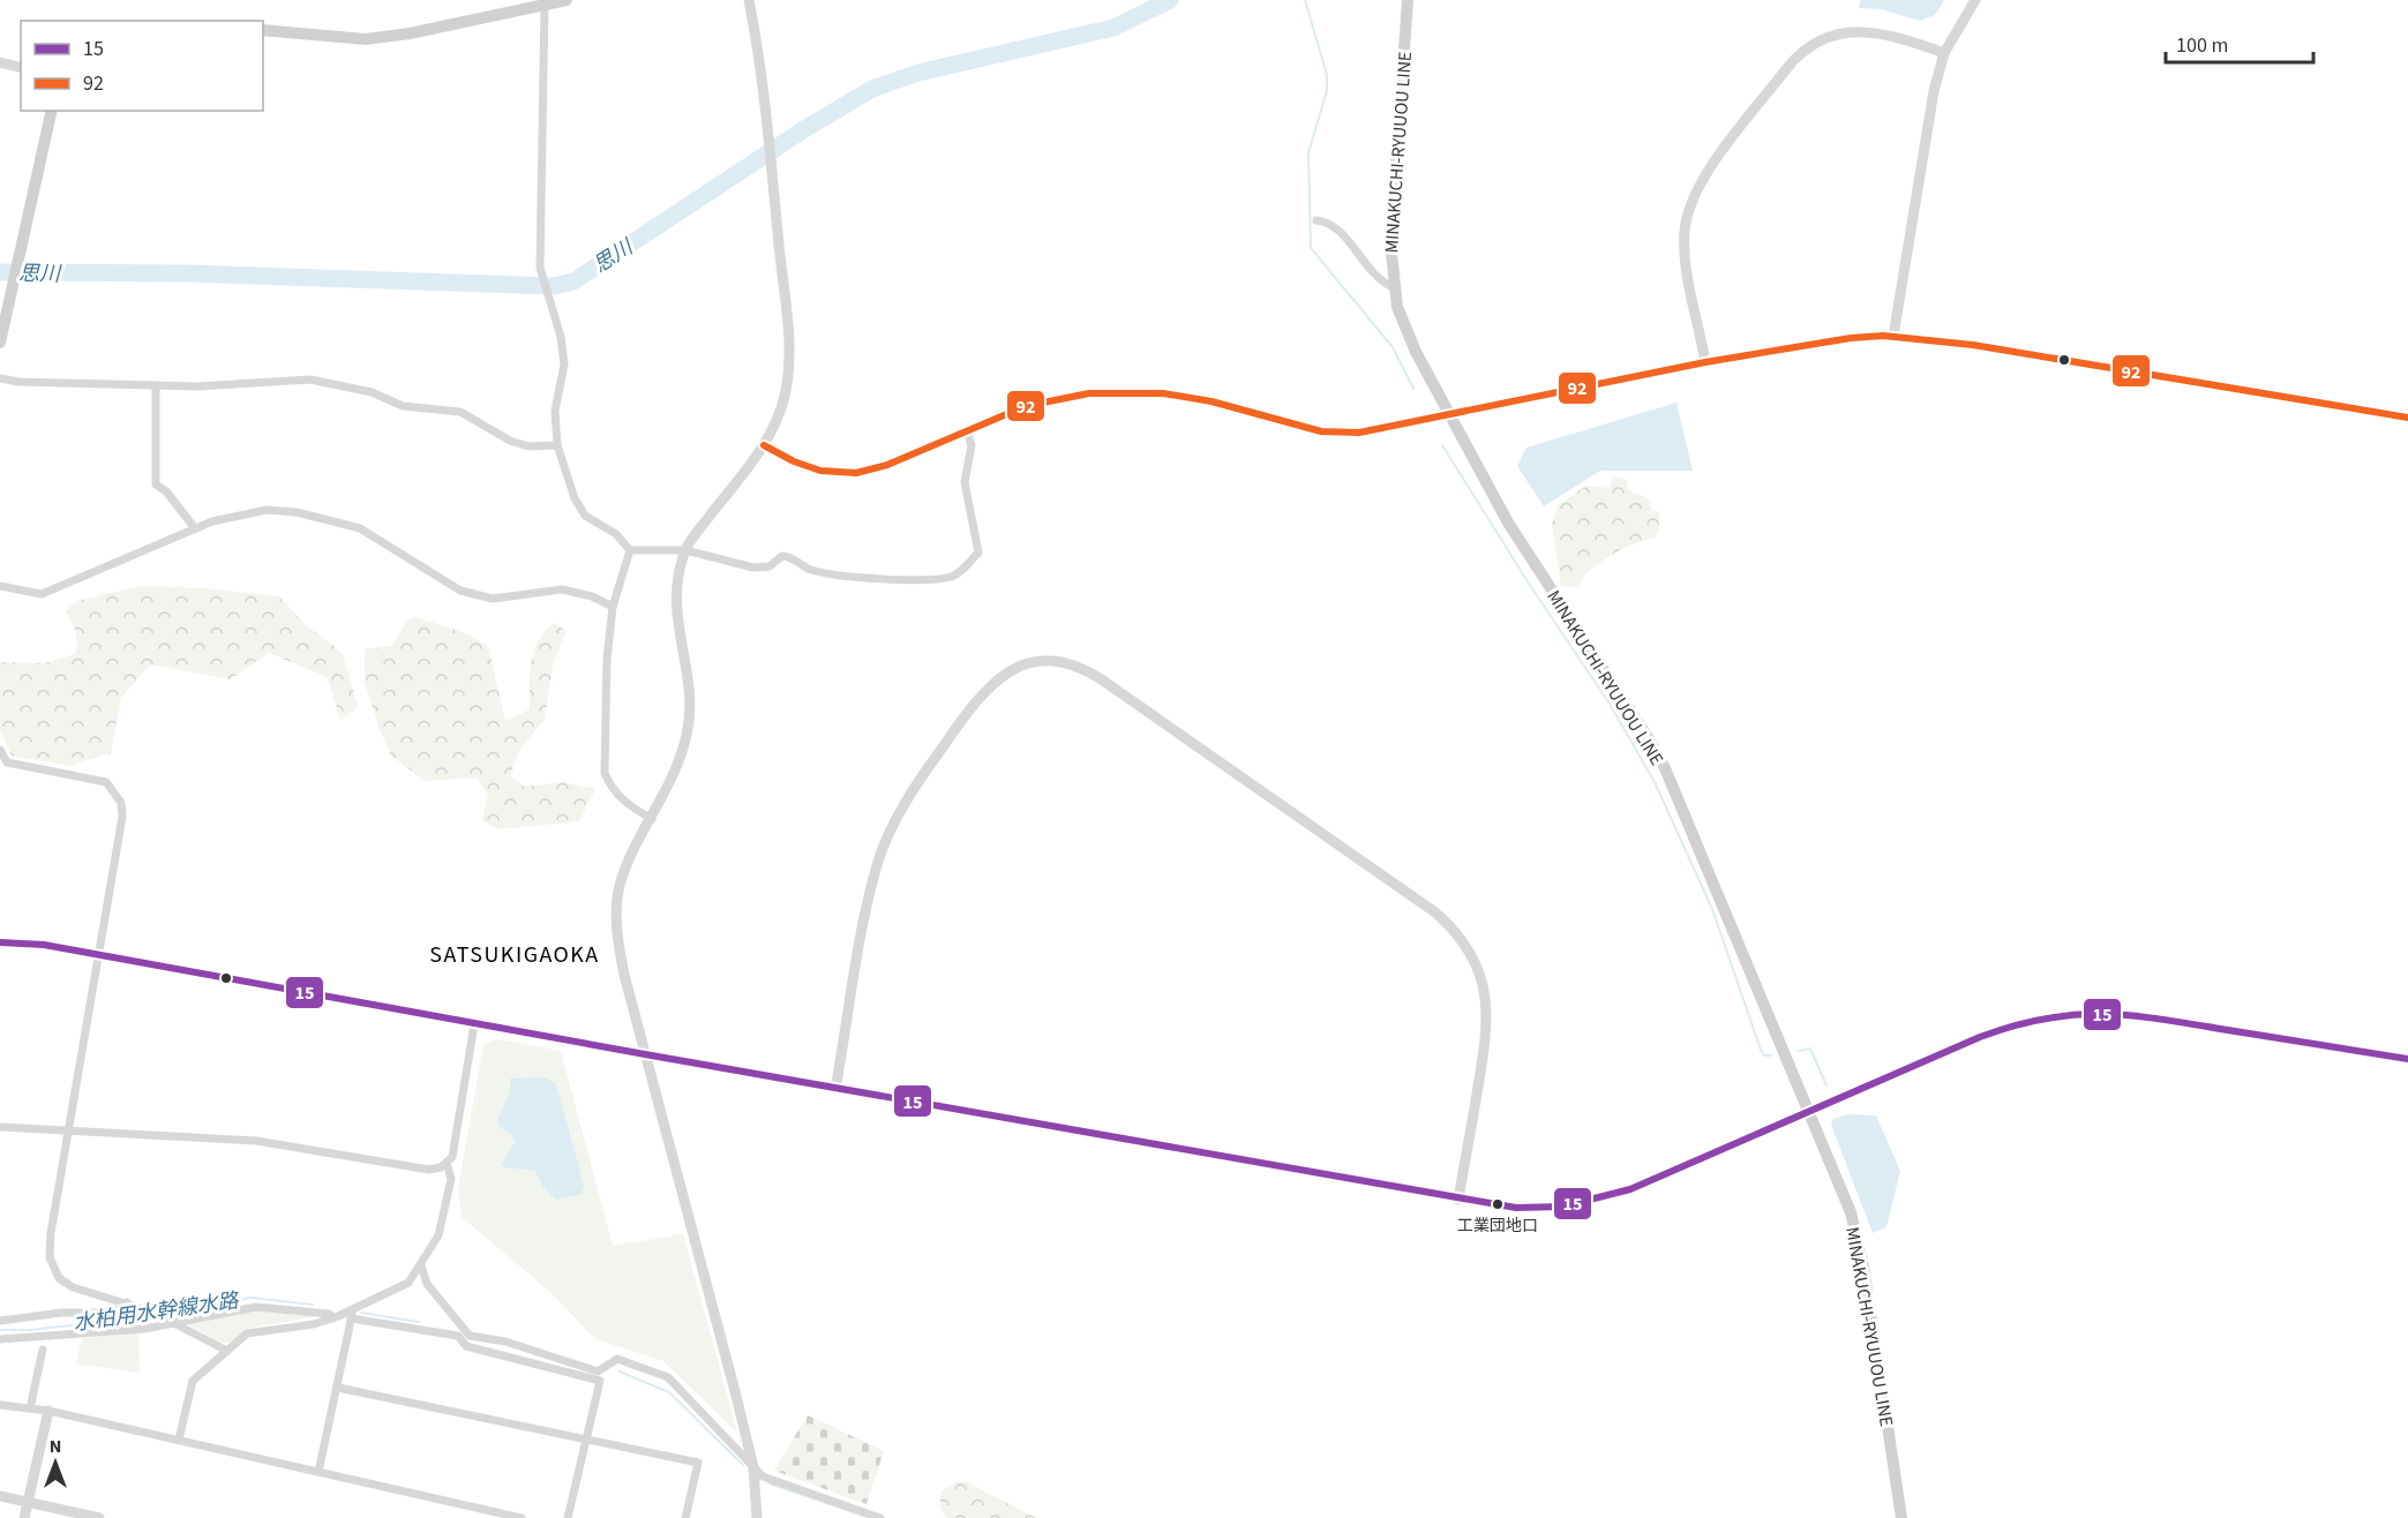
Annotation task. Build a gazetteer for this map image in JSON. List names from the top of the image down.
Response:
{
  "streets": {
    "main road": ["MINAKUCHI-RYUUOU LINE"]
  },
  "districts": ["SATSUKIGAOKA"],
  "water": ["思川", "水柏用水幹線水路"],
  "places": ["工業団地口"],
  "lines": ["transit line 92", "transit line 15"],
  "legend": ["15", "92"],
  "scale_bar": "100 m",
  "north": "top"
}
